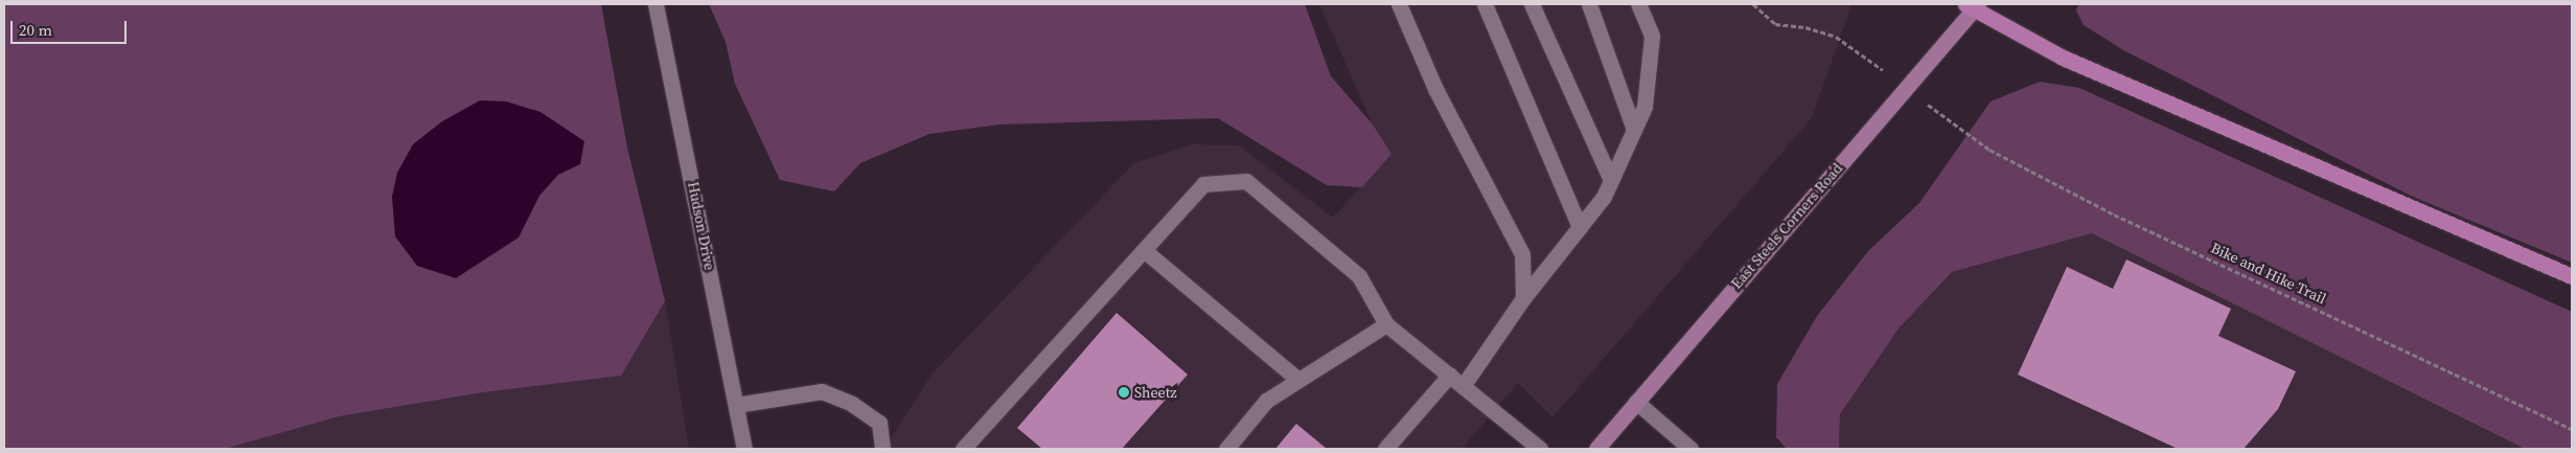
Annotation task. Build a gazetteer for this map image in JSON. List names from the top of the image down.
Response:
{
  "streets": {
    "main road": ["East Steels Corners Road"],
    "street": ["Hudson Drive"],
    "path": ["Bike and Hike Trail"]
  },
  "places": ["Sheetz"],
  "scale_bar": "20 m"
}
